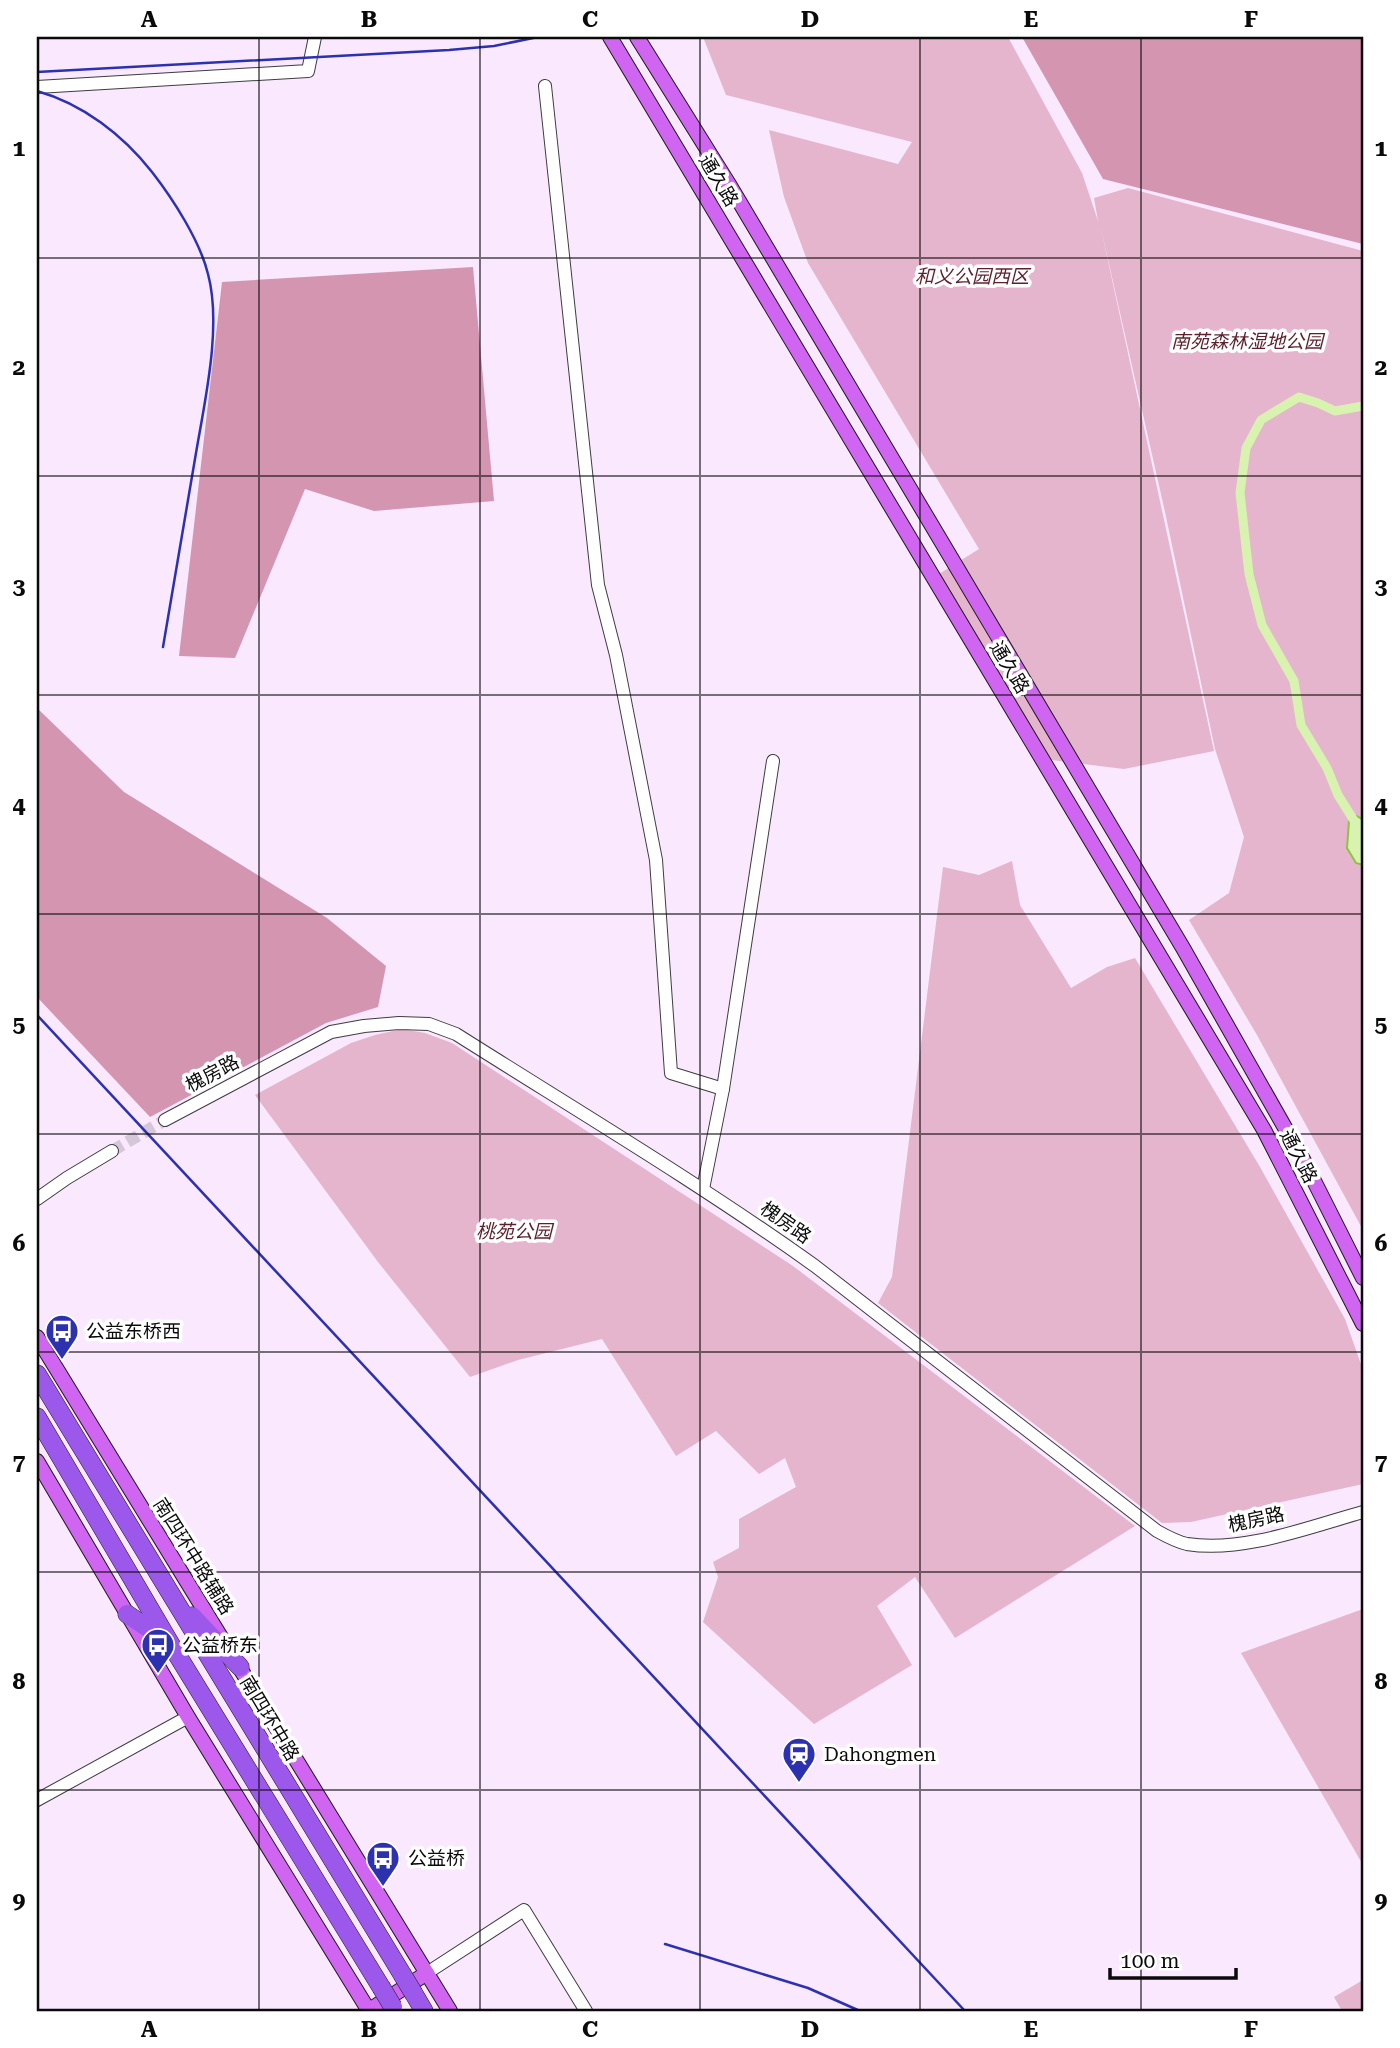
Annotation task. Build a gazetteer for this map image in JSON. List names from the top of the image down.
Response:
{
  "streets": {
    "highway": ["南四环中路"],
    "main road": ["通久路", "南四环中路辅路"],
    "street": ["槐房路"]
  },
  "parks": ["和义公园西区", "南苑森林湿地公园", "桃苑公园"],
  "places": {
    "bus stop": ["公益东桥西", "公益桥东", "公益桥"],
    "station": ["Dahongmen"]
  },
  "scale_bar": "100 m",
  "grid": {
    "columns": [
      "A",
      "B",
      "C",
      "D",
      "E",
      "F"
    ],
    "rows": [
      "1",
      "2",
      "3",
      "4",
      "5",
      "6",
      "7",
      "8",
      "9"
    ]
  }
}
